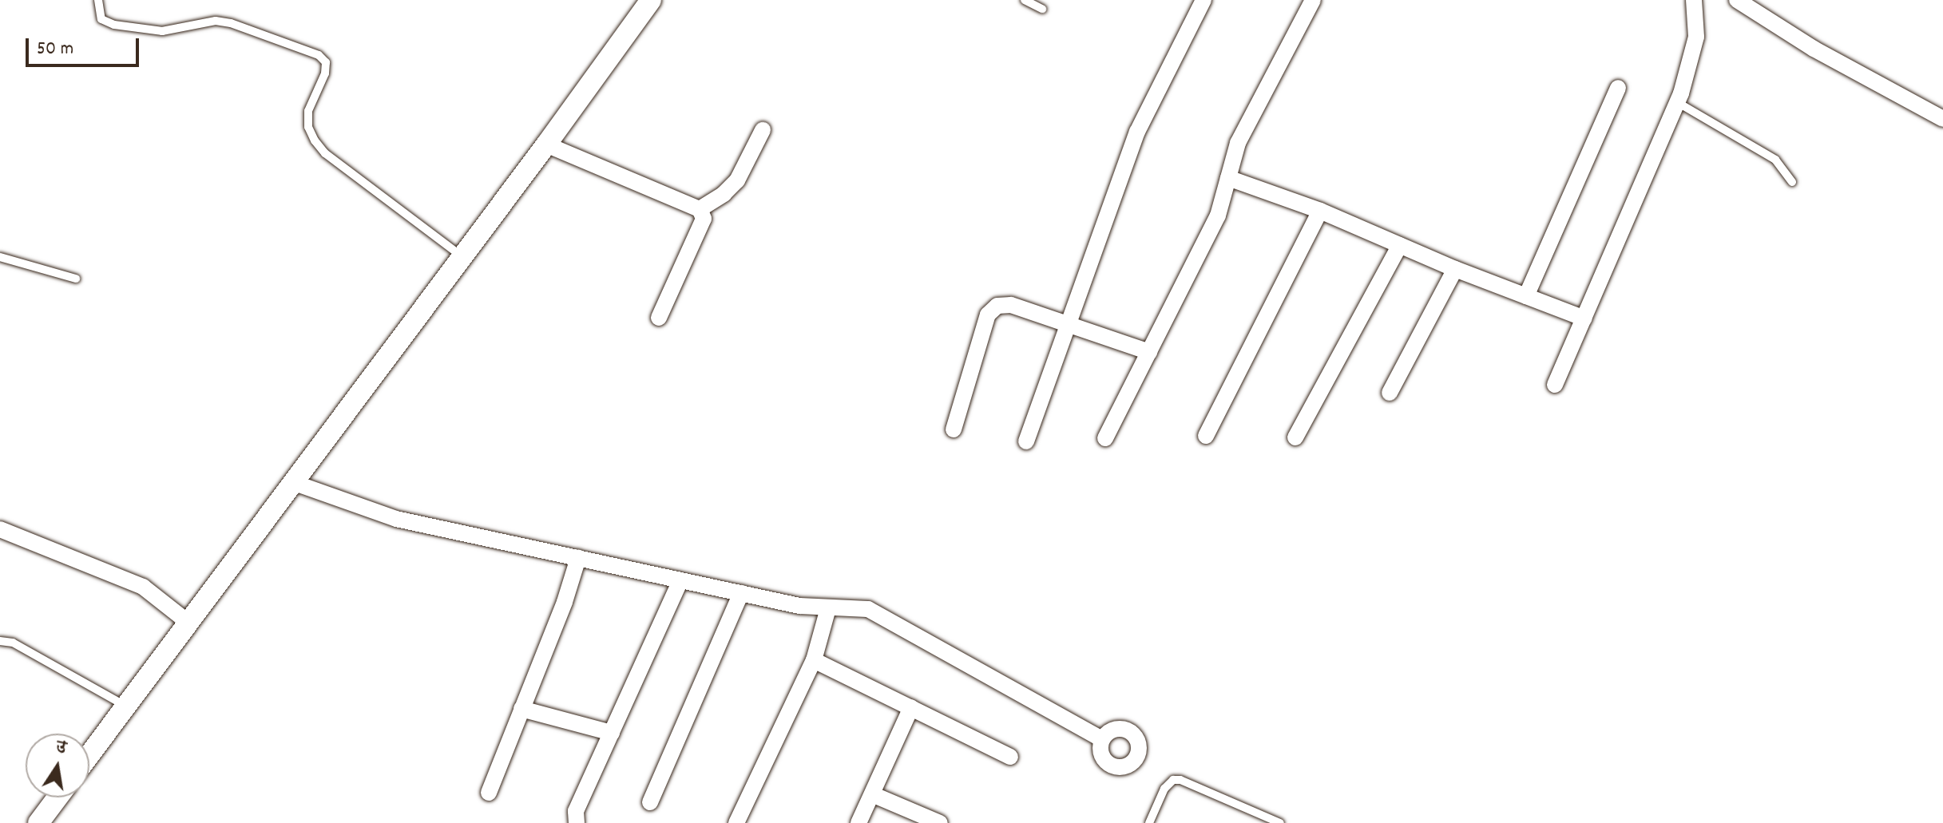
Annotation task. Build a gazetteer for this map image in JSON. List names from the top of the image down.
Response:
{
  "scale_bar": "50 m",
  "north": "top"
}
